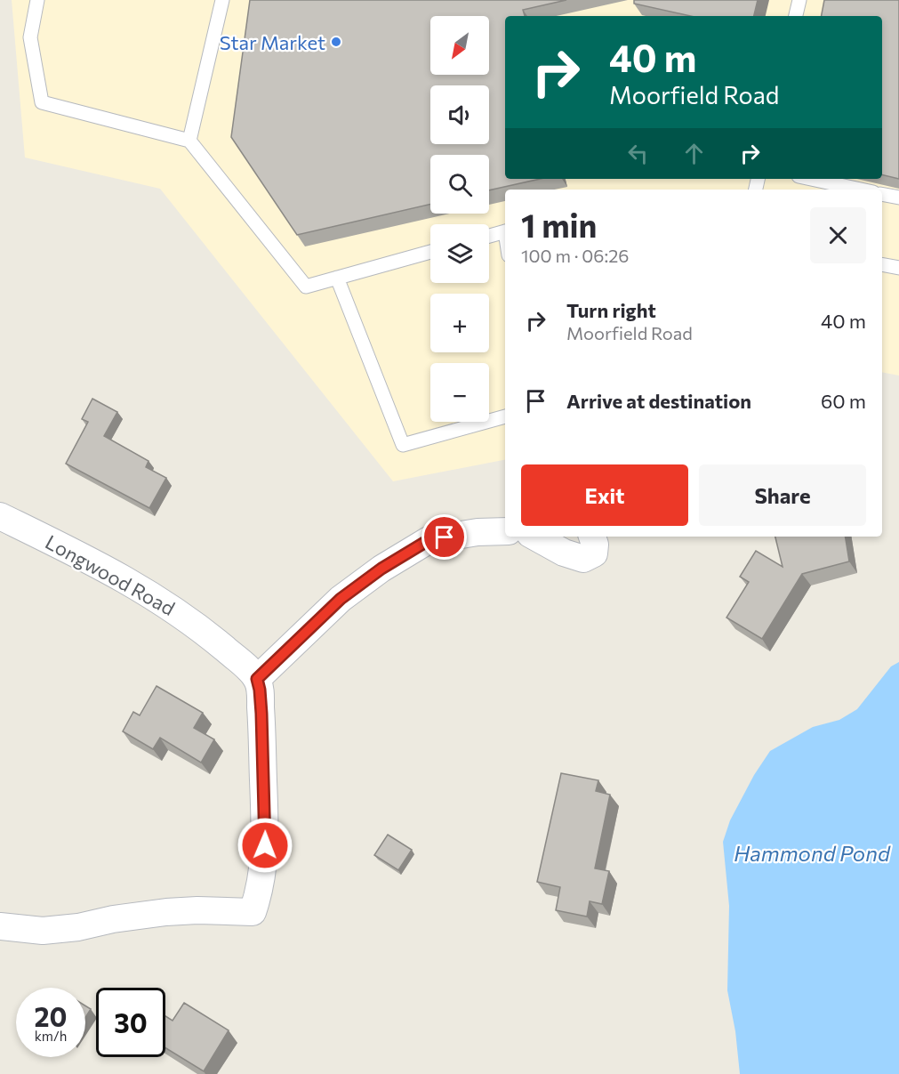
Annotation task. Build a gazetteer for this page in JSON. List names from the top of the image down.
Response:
{
  "streets": {
    "street": ["Longwood Road"]
  },
  "water": ["Hammond Pond"],
  "places": ["Star Market"],
  "north": "bottom left",
  "page": {
    "map_buttons": ["+", "−"],
    "turn": ["40 m", "Moorfield Road"],
    "heading": ["1 min", "100 m · 06:26"],
    "list": [
      {
        "name": "Turn right",
        "note": "Moorfield Road",
        "value": "40 m"
      },
      {
        "name": "Arrive at destination",
        "value": "60 m"
      }
    ],
    "buttons": ["Exit", "Share"],
    "speed": "20 km/h",
    "limit": "30"
  }
}
